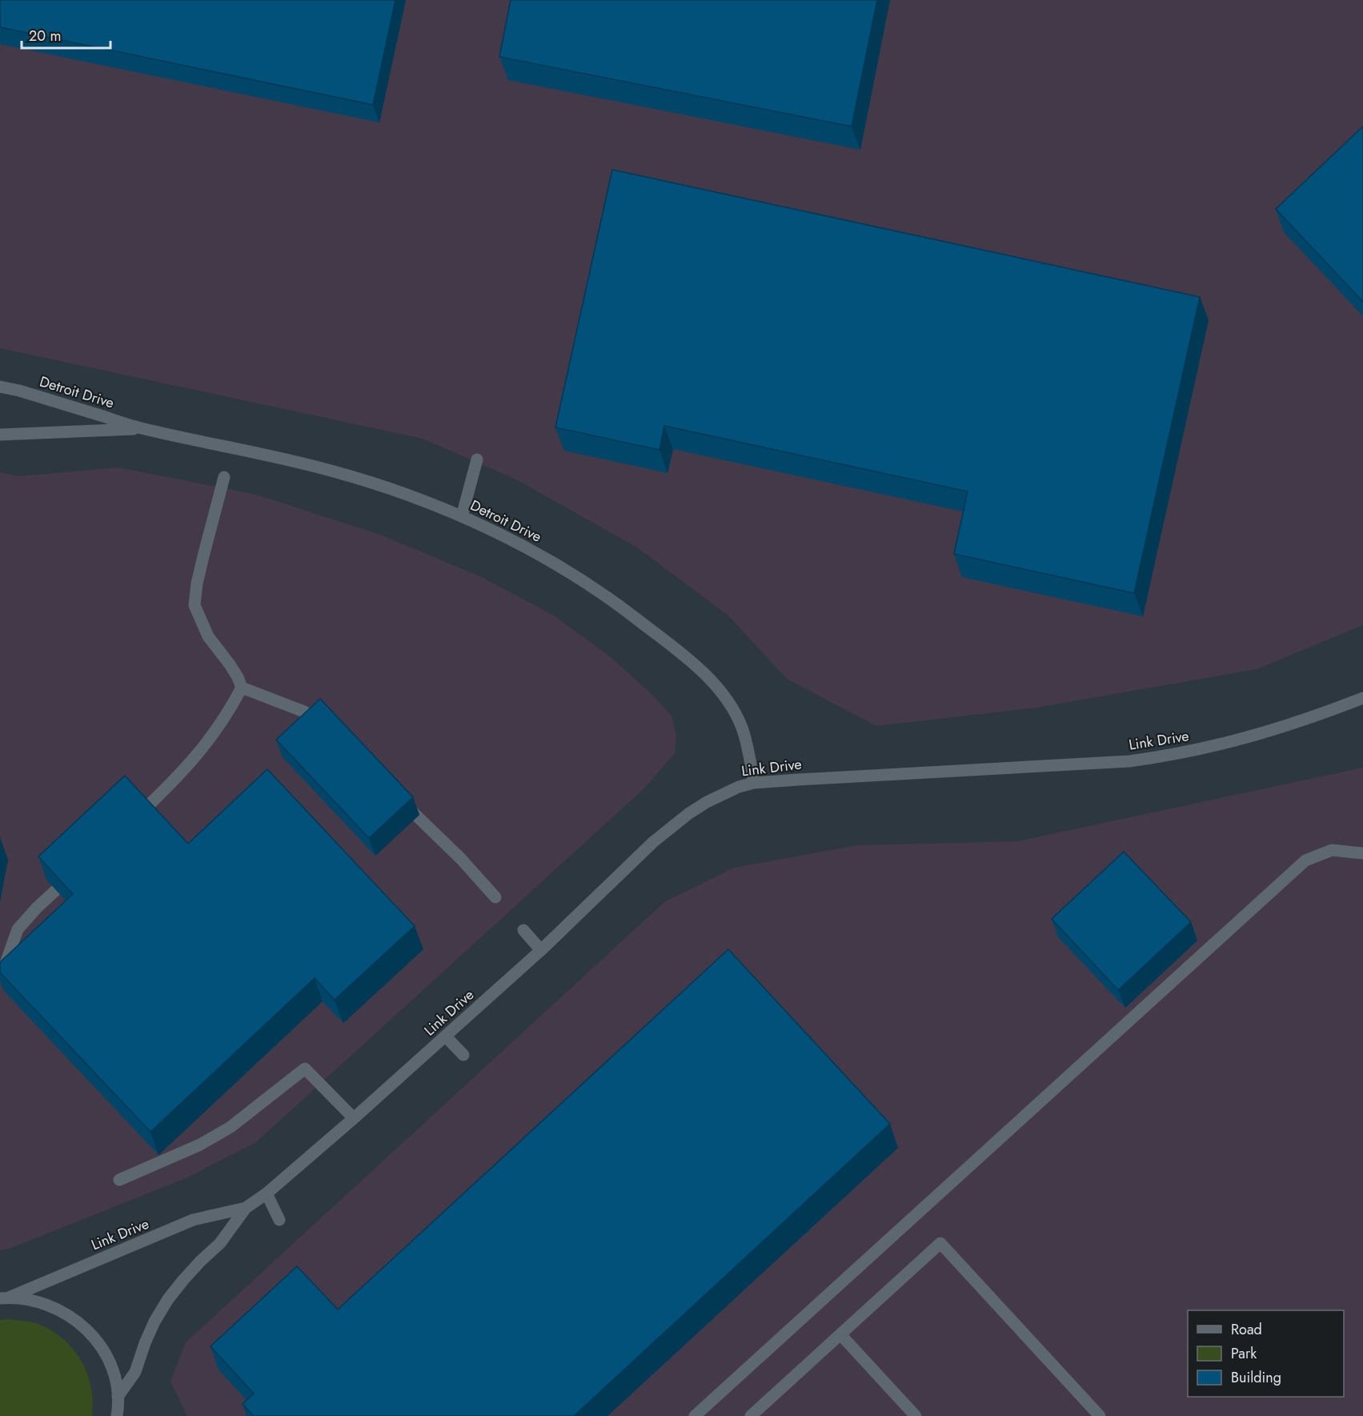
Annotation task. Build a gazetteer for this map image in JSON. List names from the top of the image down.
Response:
{
  "streets": {
    "street": ["Detroit Drive", "Link Drive"]
  },
  "crossings": [
    ["Detroit Drive", "Link Drive"]
  ],
  "legend": ["Road", "Park", "Building"],
  "scale_bar": "20 m"
}
